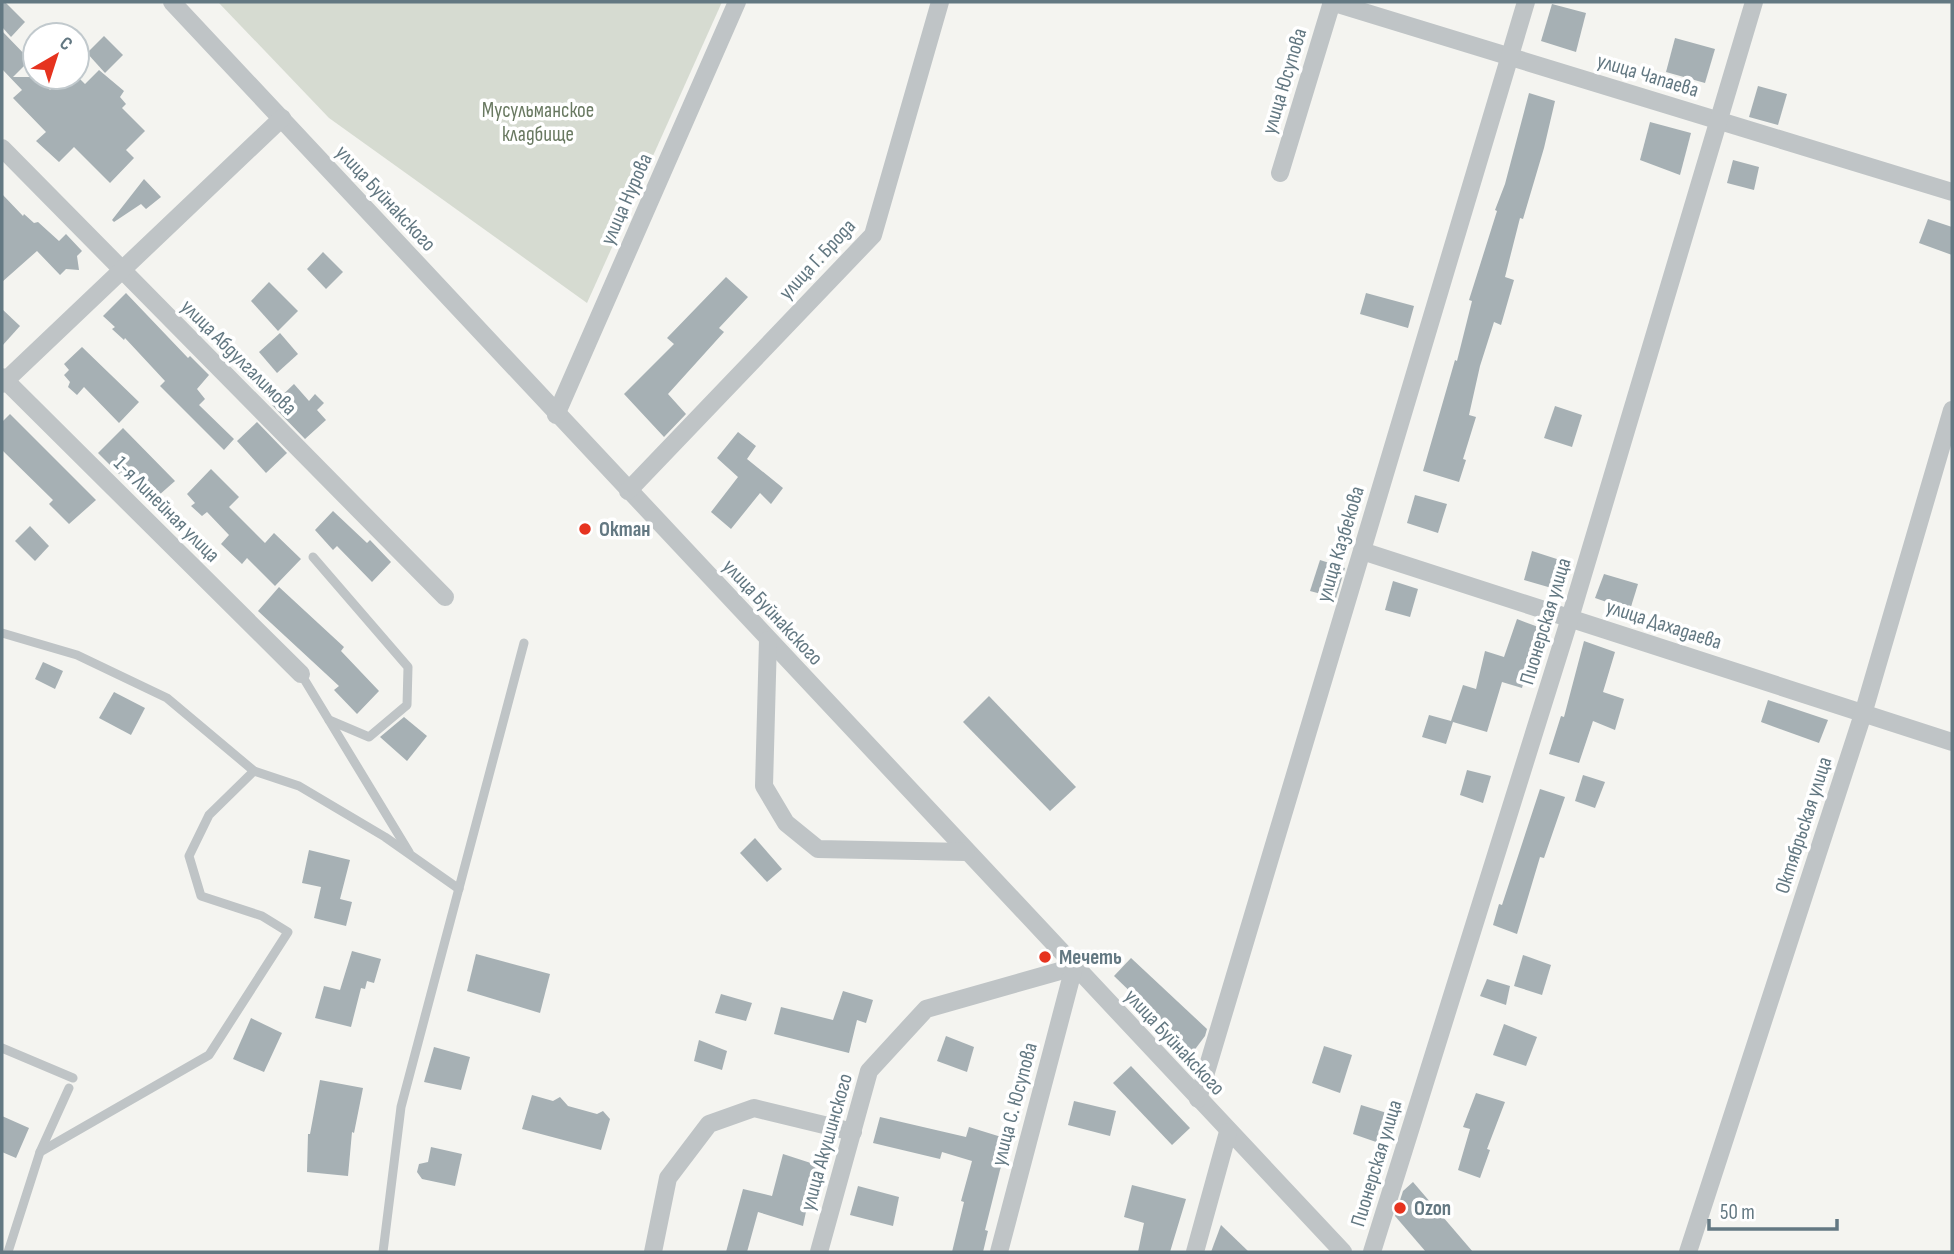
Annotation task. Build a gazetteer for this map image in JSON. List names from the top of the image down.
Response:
{
  "streets": {
    "street": [
      "улица Чапаева",
      "улица Юсупова",
      "улица Буйнакского",
      "улица Нурова",
      "улица Г. Брода",
      "улица Абдулгалимова",
      "1-я Линейная улица",
      "улица Казбекова",
      "Пионерская улица",
      "улица Дахадаева",
      "Октябрьская улица",
      "улица С. Юсупова",
      "улица Акушинского"
    ]
  },
  "crossings": [
    ["улица Чапаева", "улица Юсупова"],
    ["улица Чапаева", "улица Казбекова"],
    ["улица Чапаева", "Пионерская улица"],
    ["улица Буйнакского", "улица Нурова"],
    ["улица Буйнакского", "улица Г. Брода"],
    ["улица Буйнакского", "улица Казбекова"],
    ["улица Буйнакского", "улица С. Юсупова"],
    ["улица Буйнакского", "улица Акушинского"],
    ["улица Казбекова", "улица Дахадаева"],
    ["Пионерская улица", "улица Дахадаева"],
    ["улица Дахадаева", "Октябрьская улица"],
    ["улица С. Юсупова", "улица Акушинского"]
  ],
  "parks": ["Мусульманское кладбище"],
  "places": ["Октан", "Мечеть", "Ozon"],
  "scale_bar": "50 m",
  "north": "top right"
}
